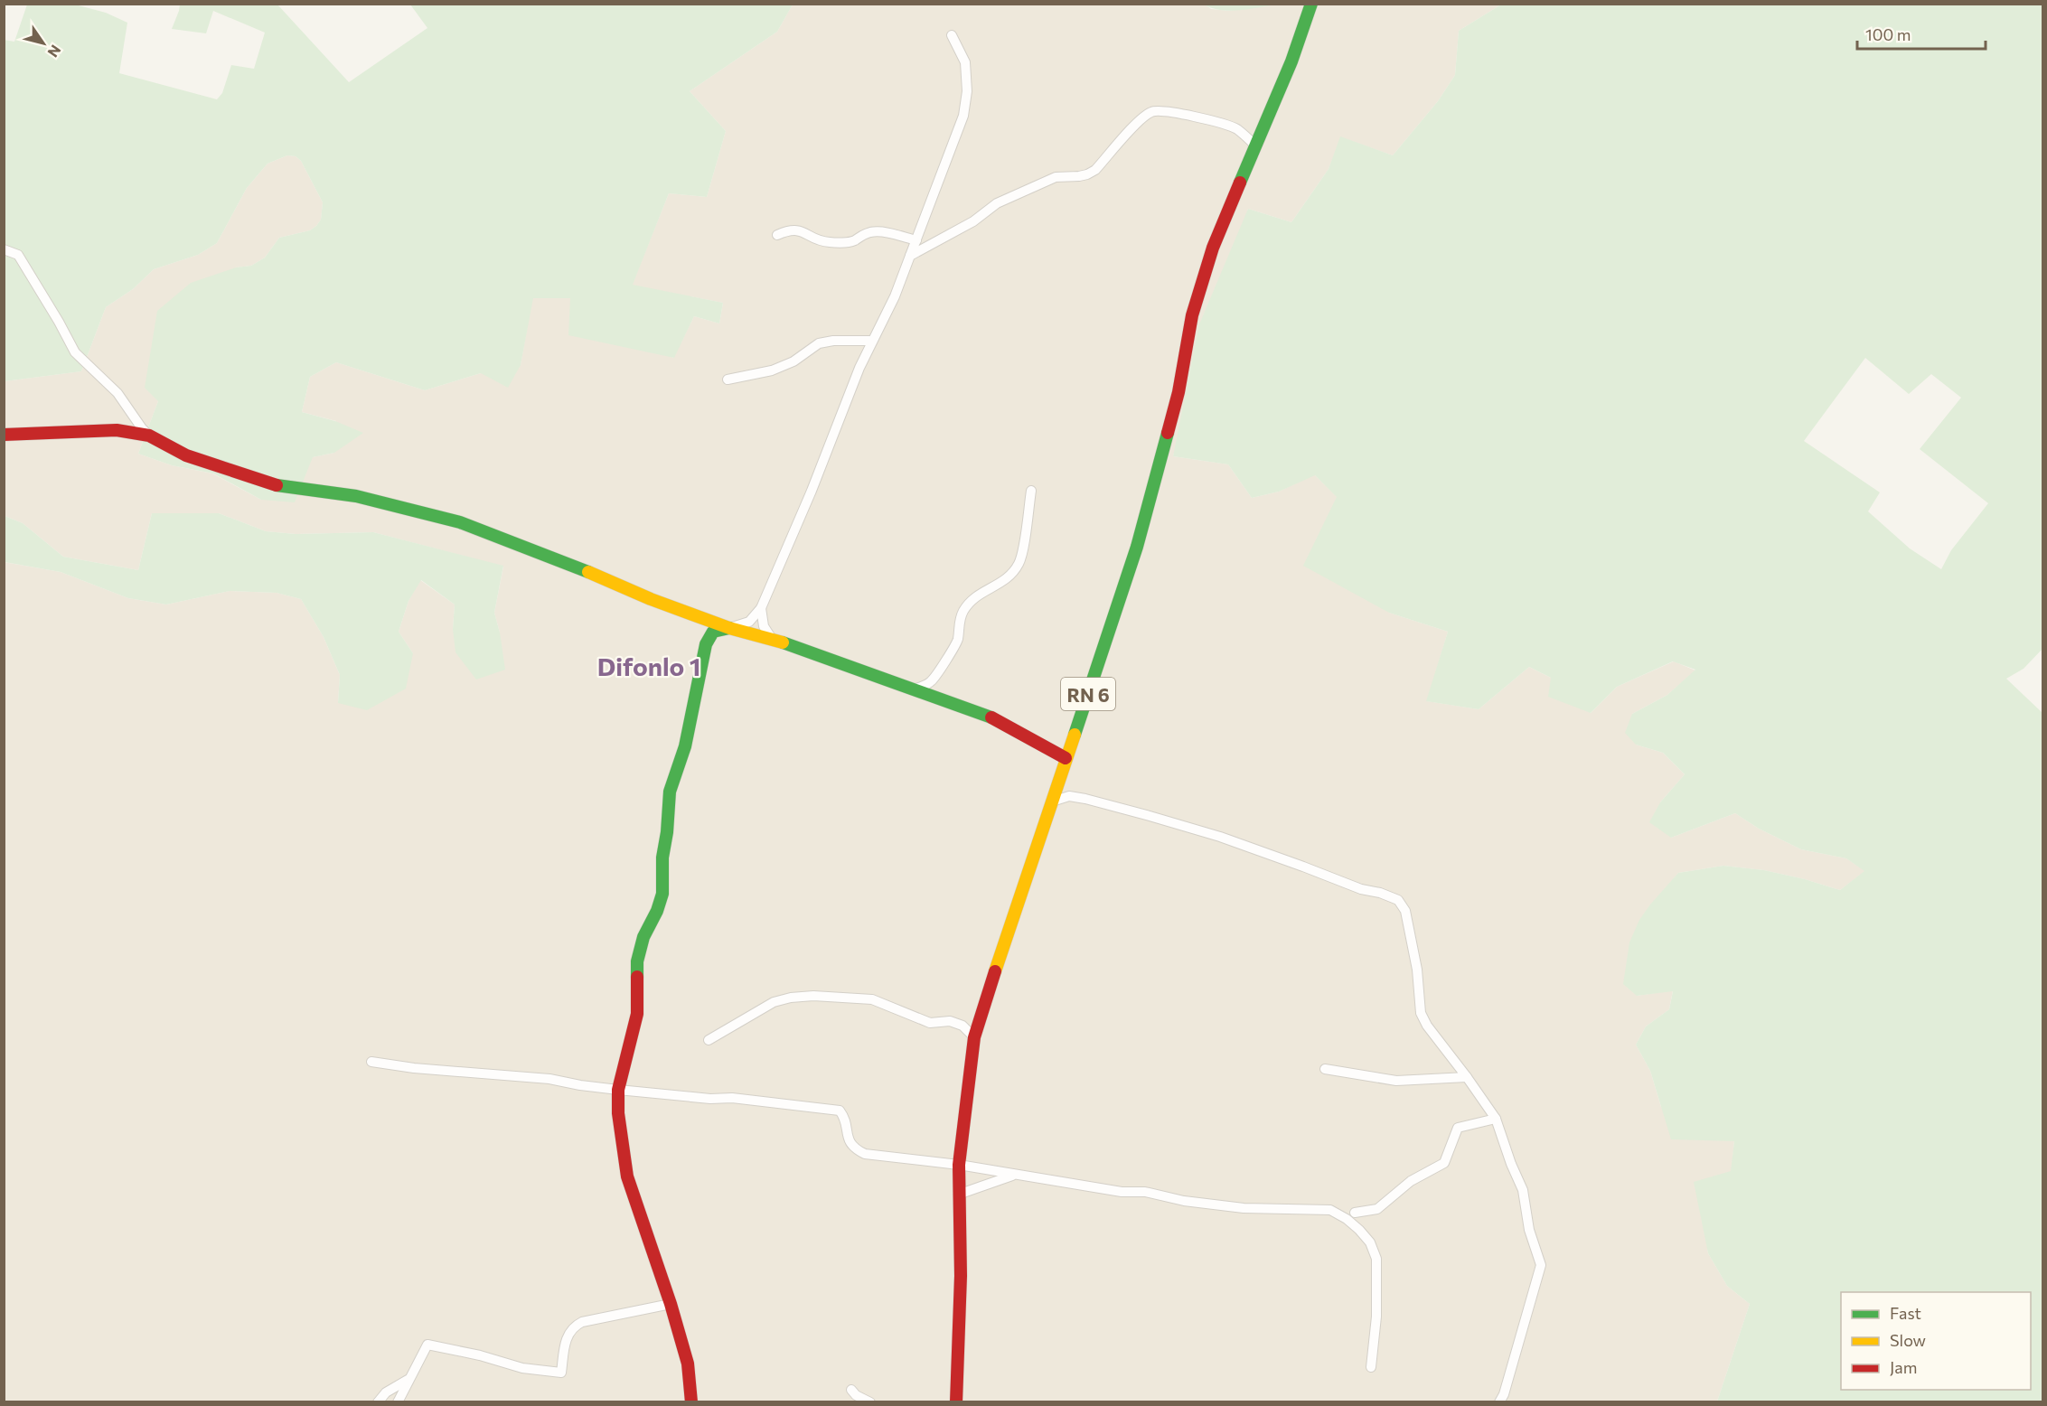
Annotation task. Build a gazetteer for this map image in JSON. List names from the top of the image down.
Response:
{
  "streets": {
    "street": ["RN 6"]
  },
  "districts": ["Difonlo 1"],
  "legend": ["Fast", "Slow", "Jam"],
  "scale_bar": "100 m",
  "north": "bottom right"
}
